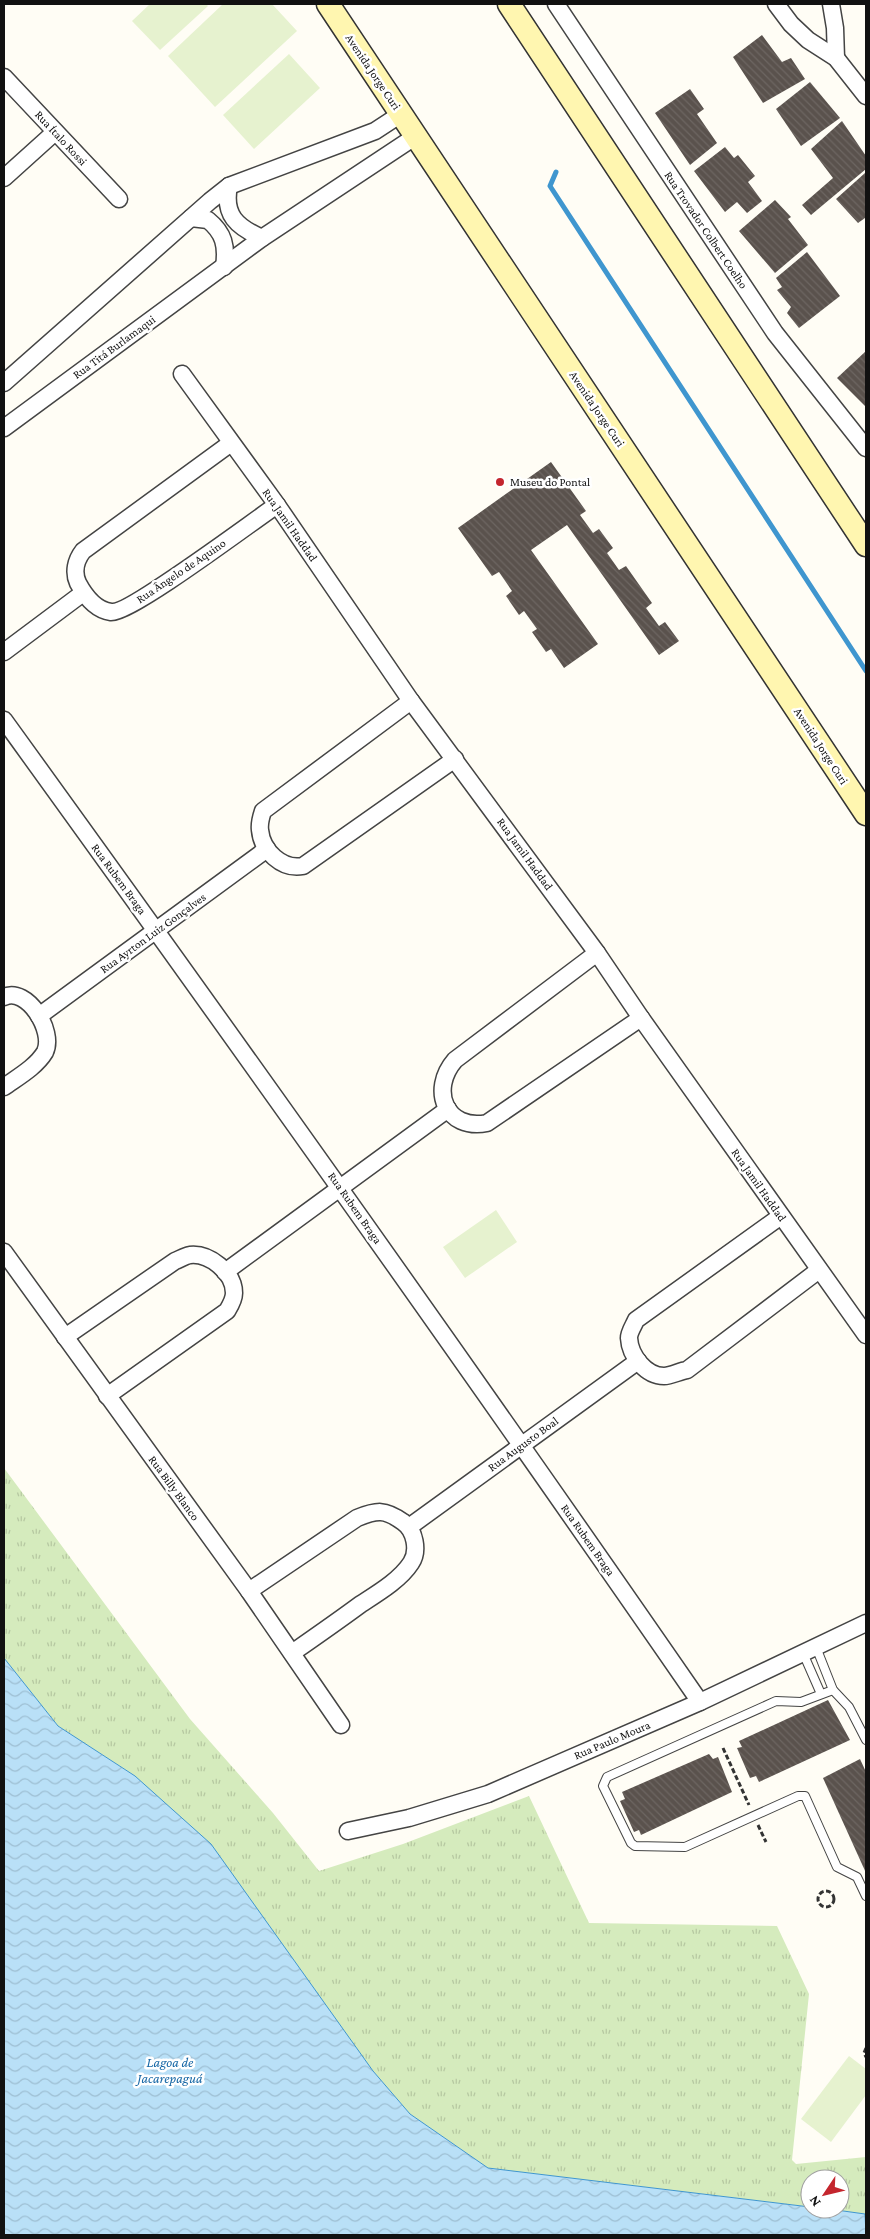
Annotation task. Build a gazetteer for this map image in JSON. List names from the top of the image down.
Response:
{
  "streets": {
    "street": [
      "Avenida Jorge Curi",
      "Rua Ítalo Rossi",
      "Rua Trovador Colbert Coelho",
      "Rua Titá Burlamaqui",
      "Rua Jamil Haddad",
      "Rua Ângelo de Aquino",
      "Rua Rubem Braga",
      "Rua Ayrton Luiz Gonçalves",
      "Rua Augusto Boal",
      "Rua Billy Blanco",
      "Rua Paulo Moura"
    ]
  },
  "crossings": [
    ["Avenida Jorge Curi", "Rua Titá Burlamaqui"],
    ["Rua Jamil Haddad", "Rua Ângelo de Aquino"],
    ["Rua Rubem Braga", "Rua Ayrton Luiz Gonçalves"],
    ["Rua Rubem Braga", "Rua Augusto Boal"],
    ["Rua Rubem Braga", "Rua Paulo Moura"]
  ],
  "water": ["Lagoa de Jacarepaguá"],
  "places": ["Museu do Pontal"],
  "north": "bottom left"
}
